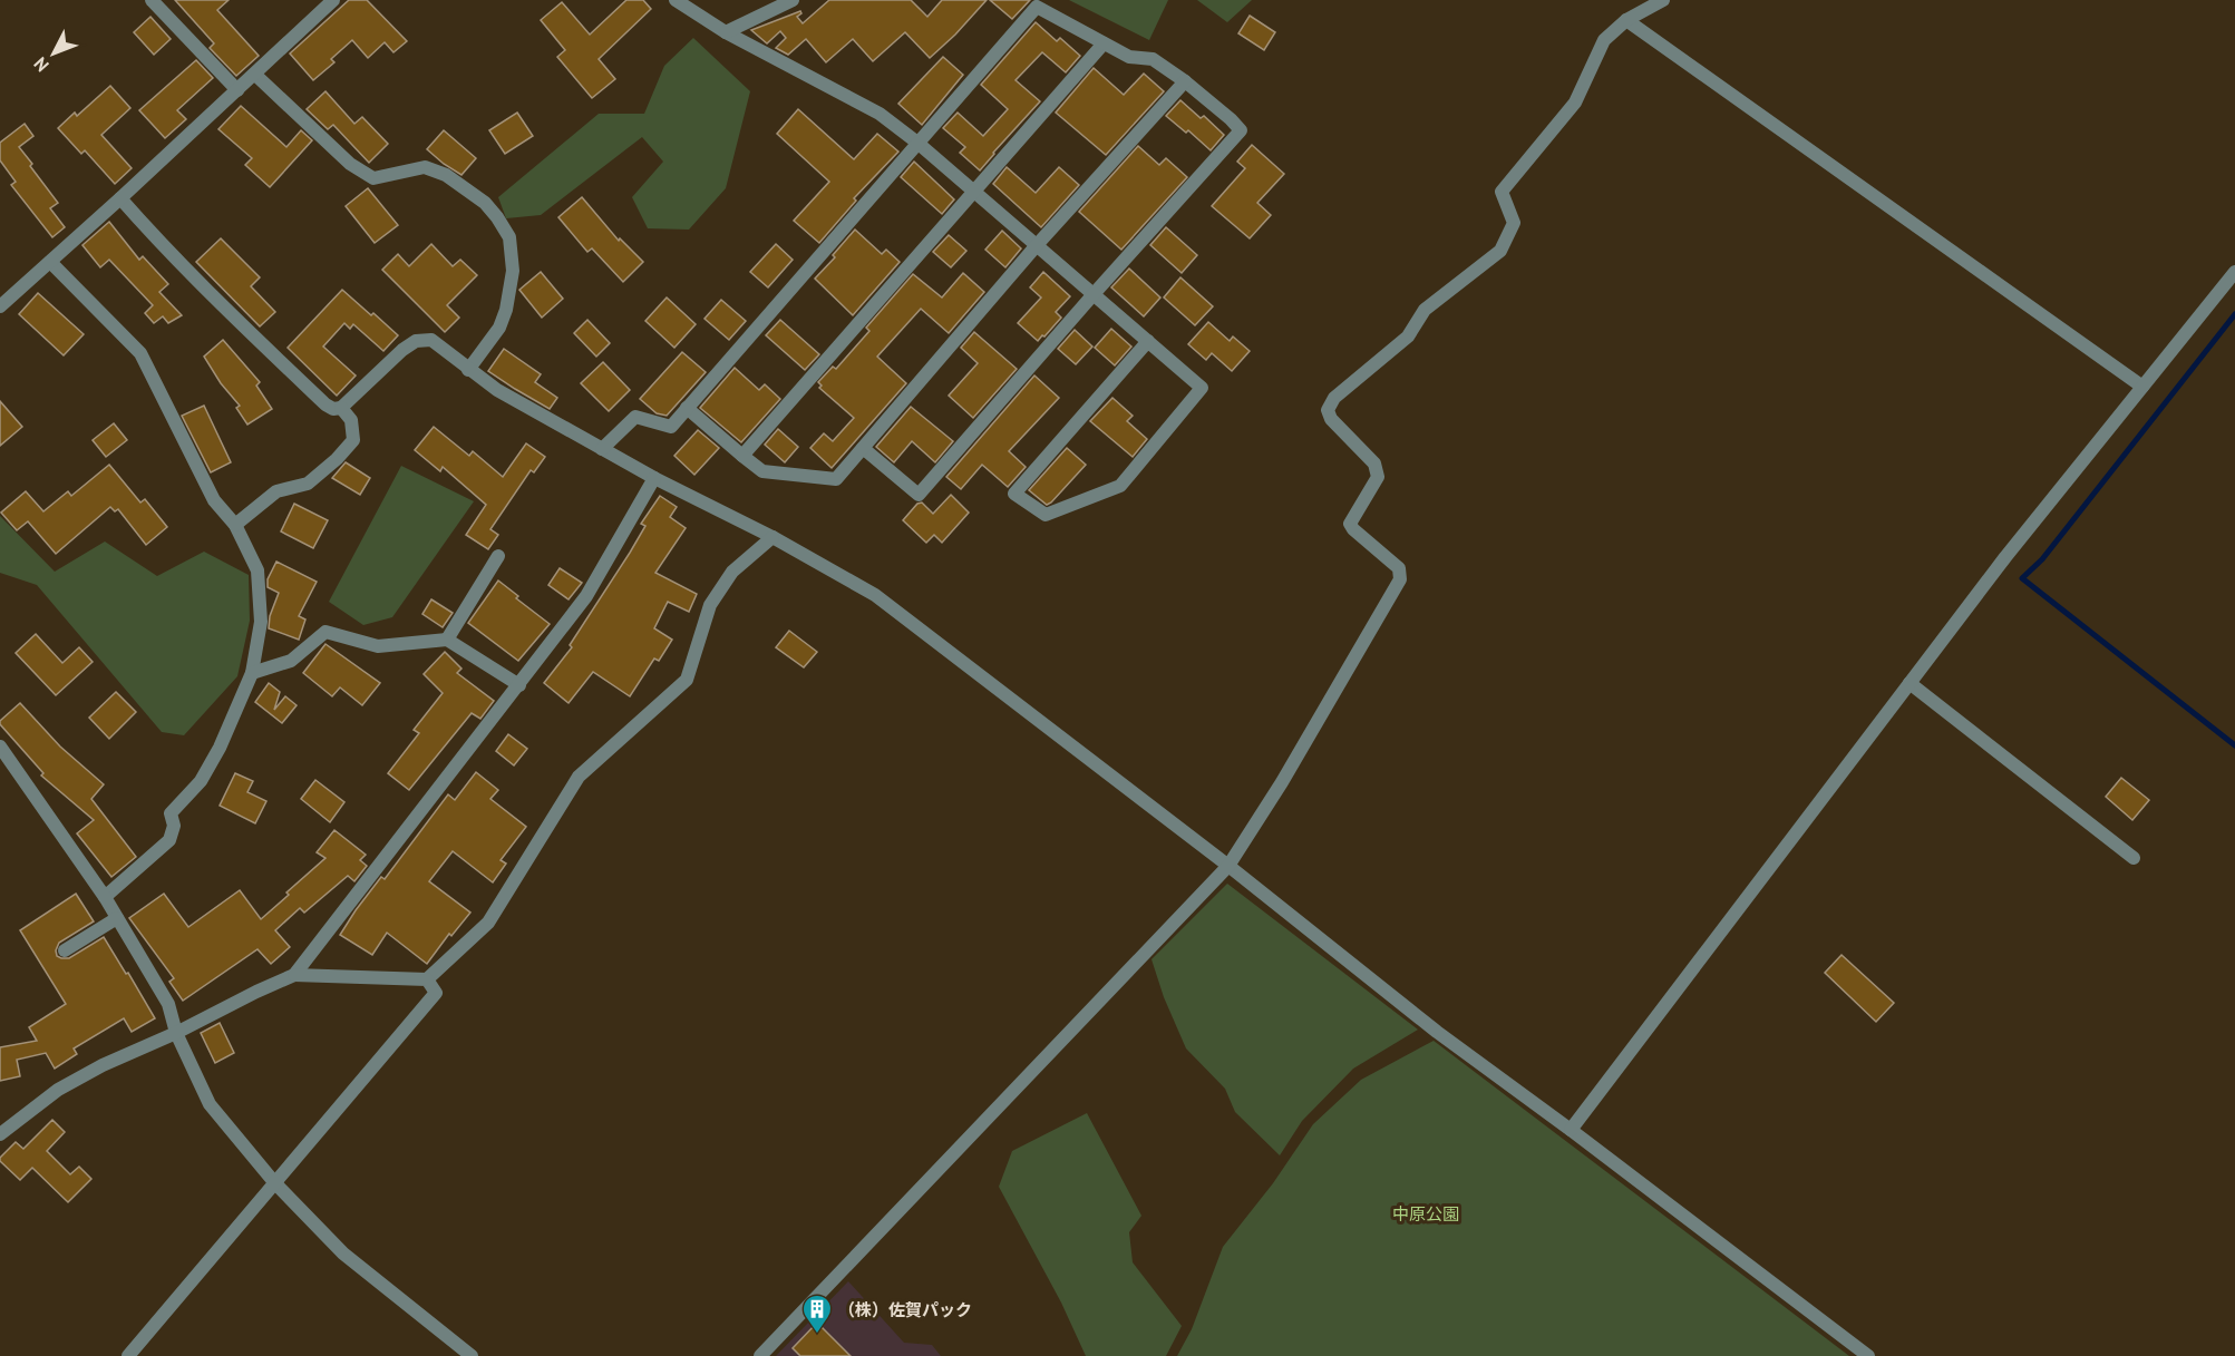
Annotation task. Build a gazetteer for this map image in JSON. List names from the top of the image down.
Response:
{
  "parks": ["中原公園"],
  "places": {
    "building": ["（株）佐賀パック"]
  },
  "north": "bottom left"
}
